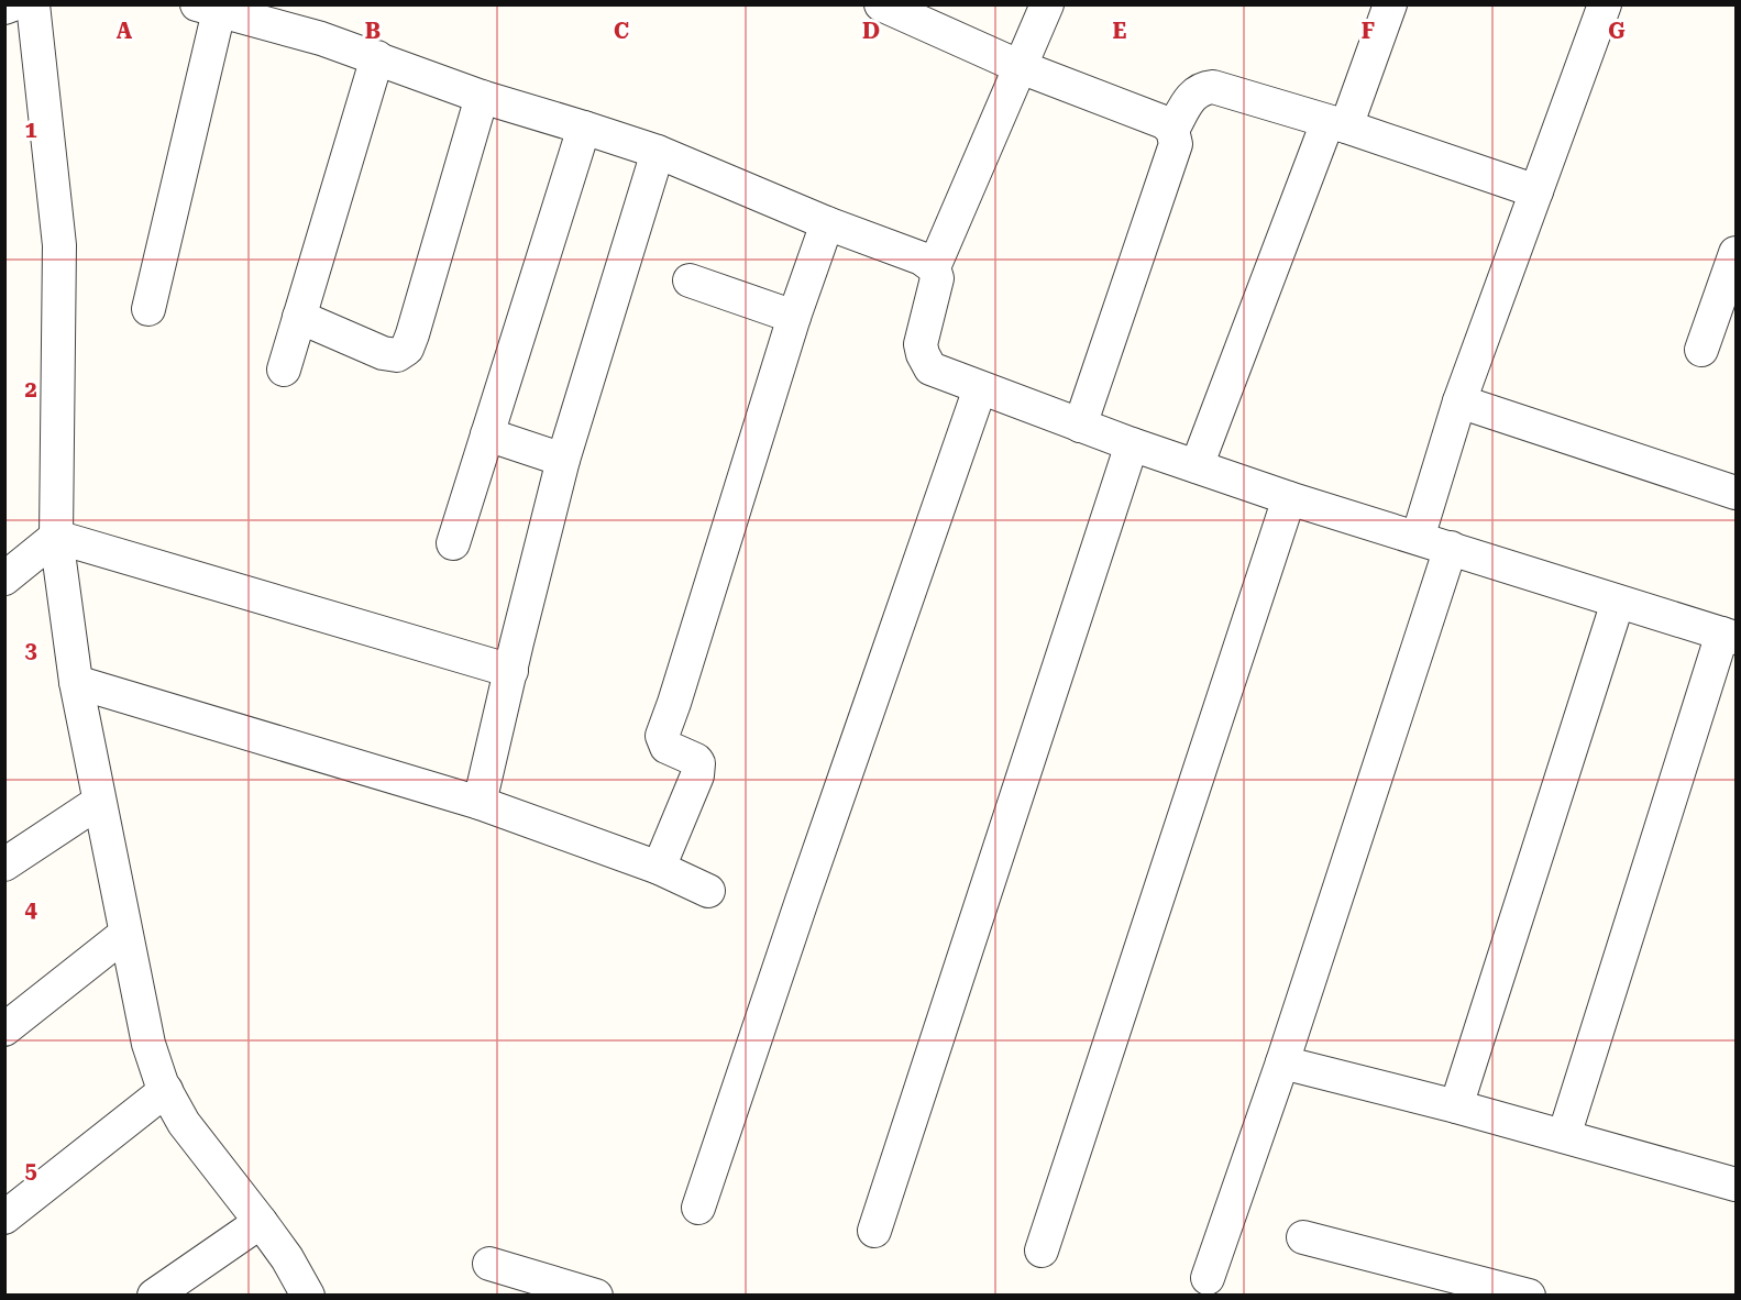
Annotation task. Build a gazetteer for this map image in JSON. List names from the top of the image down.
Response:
{
  "grid": {
    "columns": [
      "A",
      "B",
      "C",
      "D",
      "E",
      "F",
      "G"
    ],
    "rows": [
      "1",
      "2",
      "3",
      "4",
      "5"
    ]
  }
}
